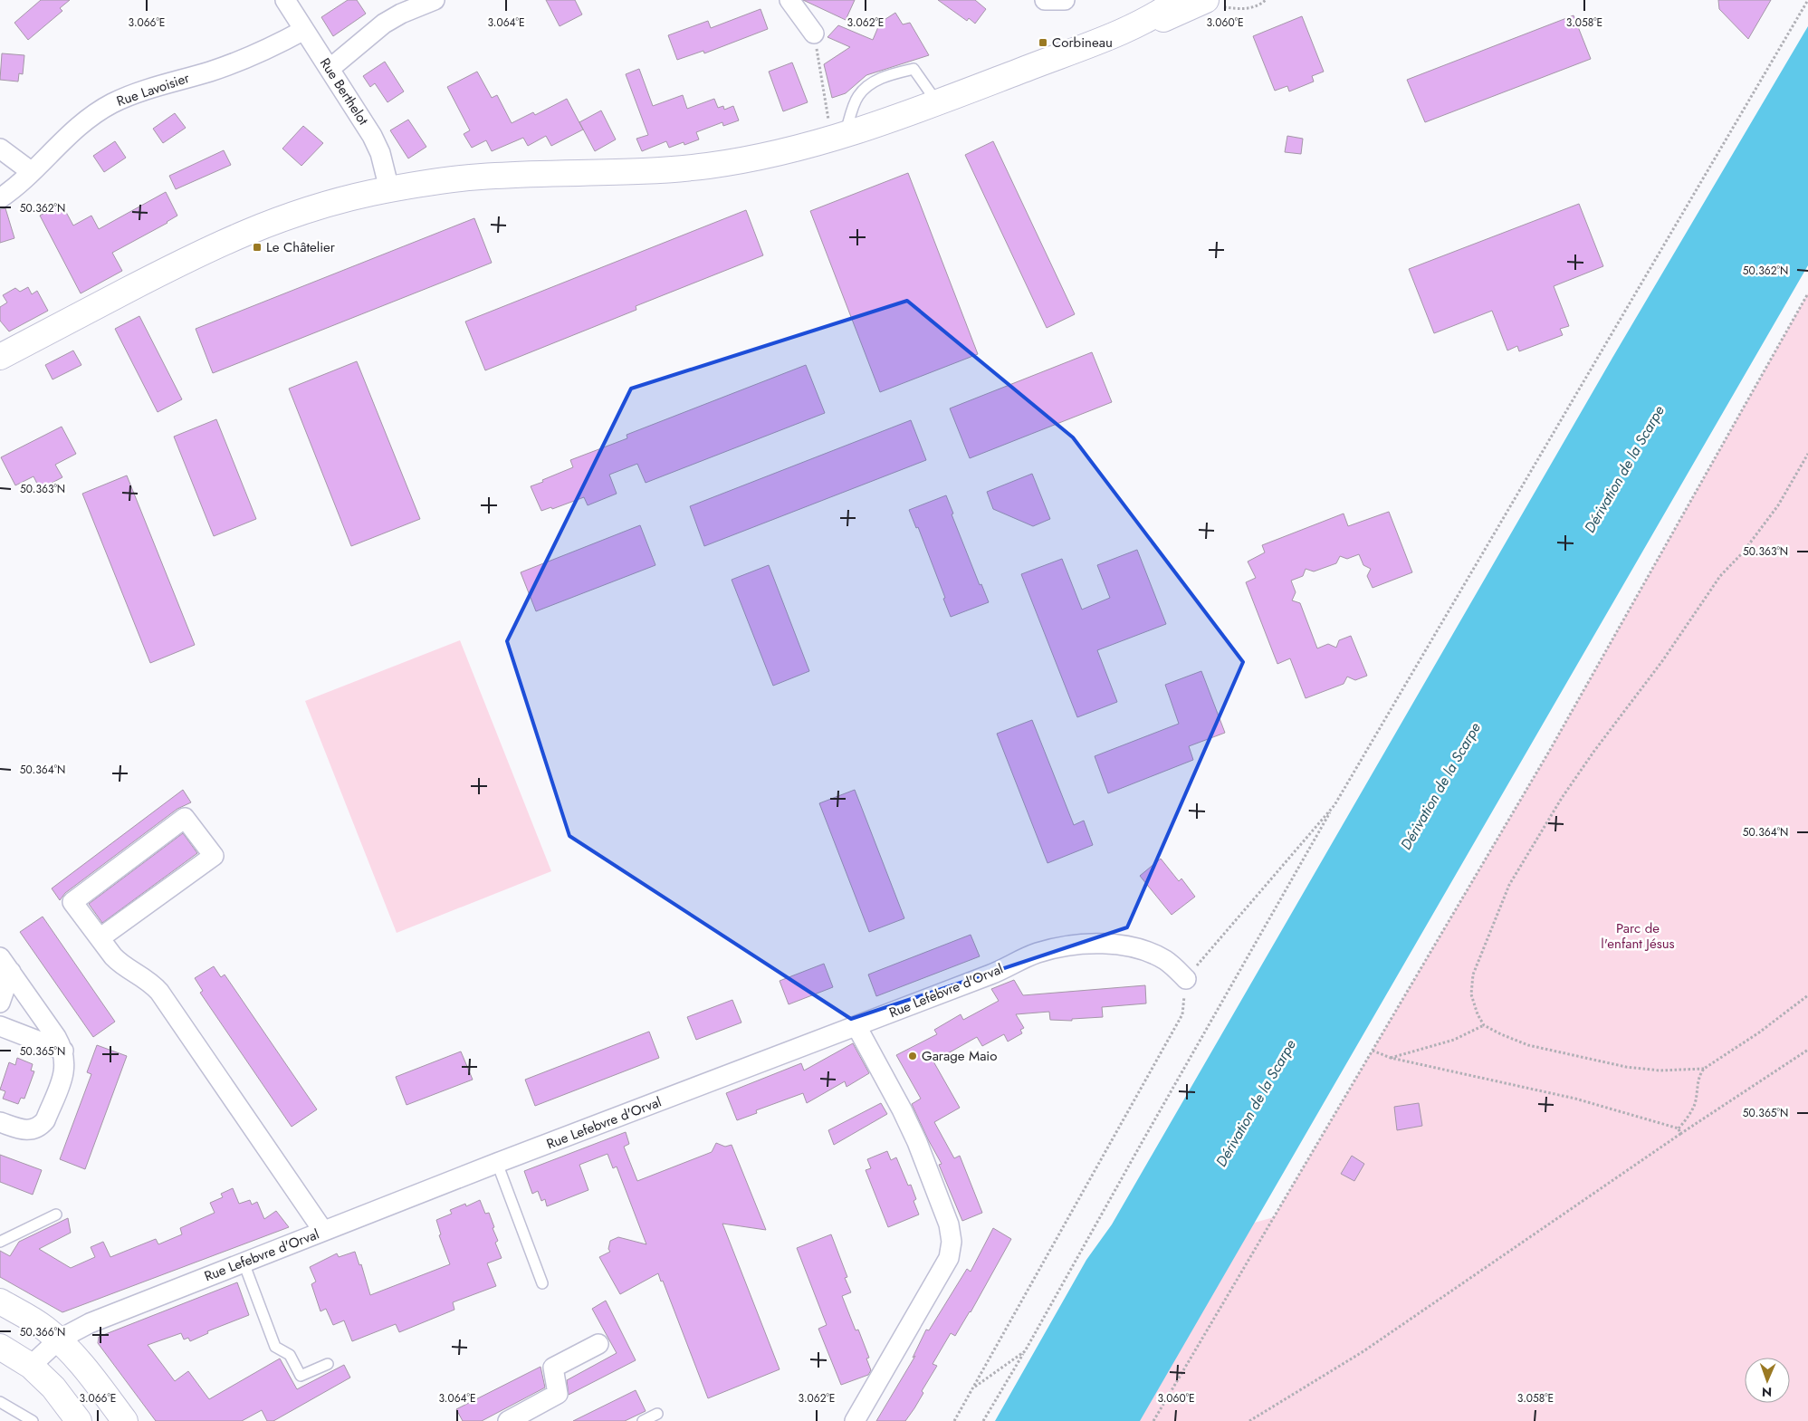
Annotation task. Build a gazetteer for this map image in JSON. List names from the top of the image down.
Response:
{
  "streets": {
    "street": ["Rue Lavoisier", "Rue Berthelot", "Rue Lefebvre d'Orval"]
  },
  "crossings": [
    ["Rue Lavoisier", "Rue Berthelot"]
  ],
  "water": ["Dérivation de la Scarpe"],
  "parks": ["Parc de l'enfant Jésus"],
  "places": {
    "transit": ["Corbineau", "Le Châtelier"],
    "other": ["Garage Maio"]
  },
  "north": "bottom",
  "coordinates": [
    "3.066°E",
    "3.064°E",
    "3.062°E",
    "3.060°E",
    "3.058°E",
    "50.362°N",
    "50.363°N",
    "50.364°N",
    "50.365°N",
    "50.366°N"
  ]
}
